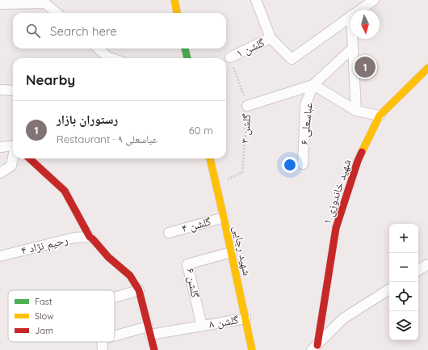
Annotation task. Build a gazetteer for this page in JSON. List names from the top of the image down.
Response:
{
  "streets": {
    "street": [
      "۱ گلشن",
      "۶ عباسعلی",
      "۳ گلشن",
      "۱ شهید خاندوزی",
      "۴ گلشن",
      "رحیم نژاد ۴",
      "شهید رجایی",
      "۶ گلشن",
      "۸ گلشن"
    ]
  },
  "crossings": [
    ["۶ عباسعلی", "۳ گلشن"],
    ["۳ گلشن", "شهید رجایی"],
    ["۴ گلشن", "شهید رجایی"],
    ["شهید رجایی", "۶ گلشن"],
    ["شهید رجایی", "۸ گلشن"],
    ["۶ گلشن", "۸ گلشن"]
  ],
  "legend": ["Fast", "Slow", "Jam"],
  "north": "bottom",
  "page": {
    "search": "Search here",
    "pins": "1",
    "heading": "Nearby",
    "list": [
      {
        "mark": "1",
        "name": "رستوران بازار",
        "note": "Restaurant · ۹ عباسعلی",
        "value": "60 m"
      }
    ],
    "map_buttons": ["+", "−"]
  }
}
